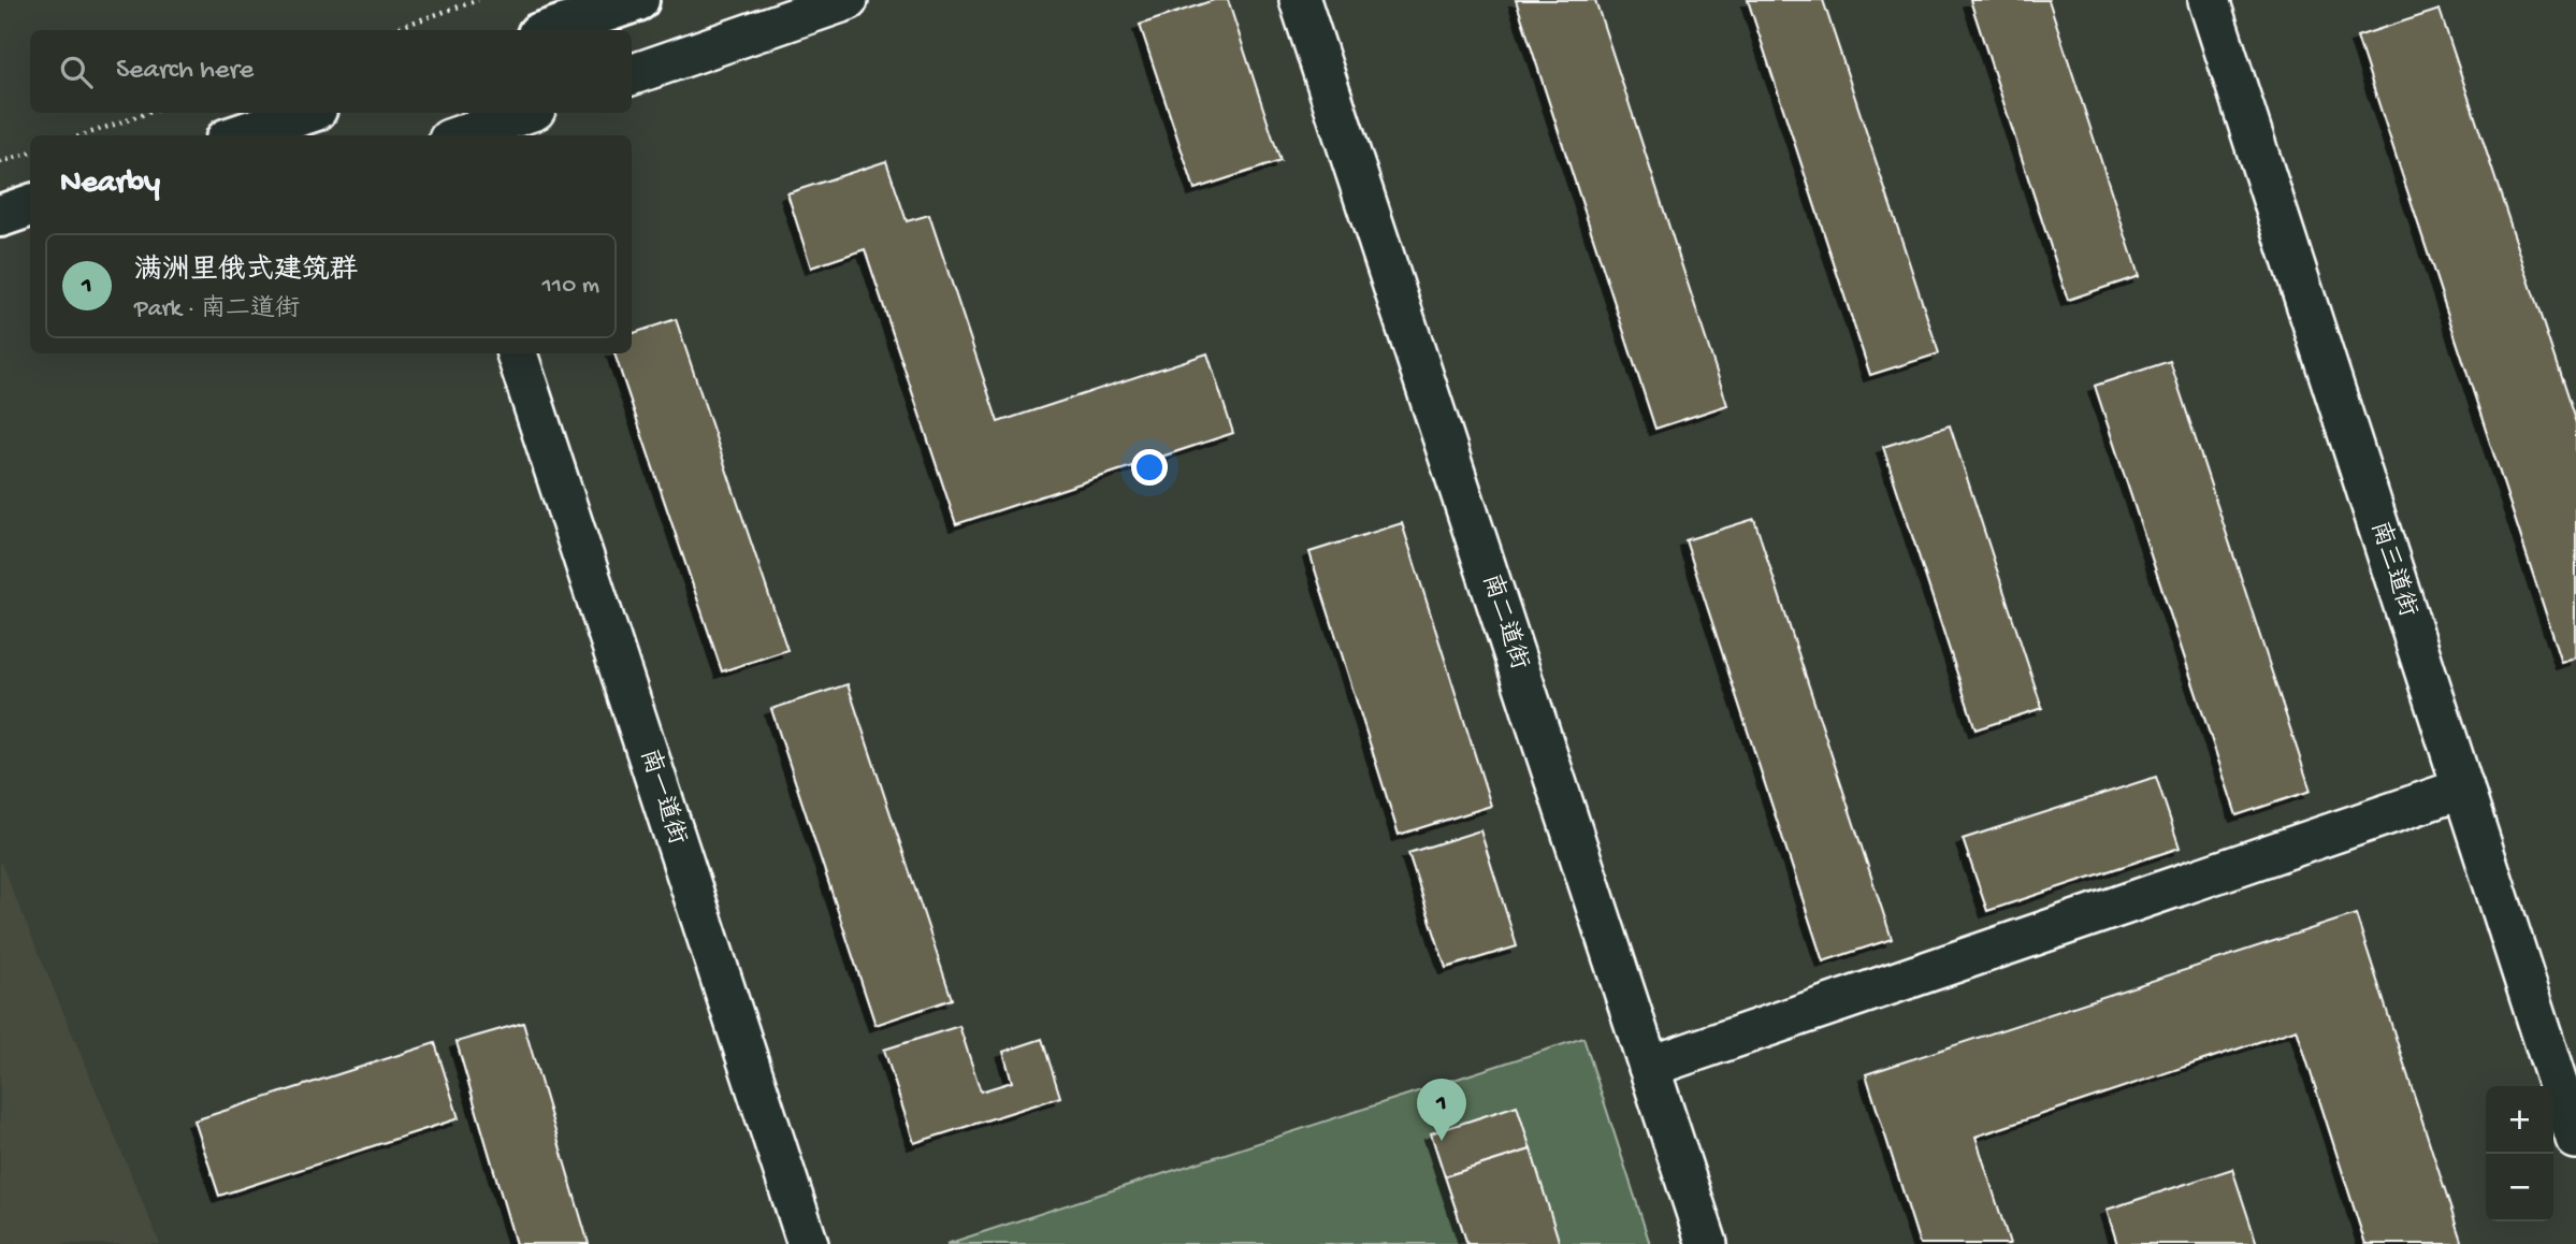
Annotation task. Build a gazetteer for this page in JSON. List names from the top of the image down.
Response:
{
  "streets": {
    "street": ["南三道街", "南二道街", "南一道街"]
  },
  "page": {
    "search": "Search here",
    "heading": "Nearby",
    "list": [
      {
        "mark": "1",
        "name": "满洲里俄式建筑群",
        "note": "Park · 南二道街",
        "value": "110 m"
      }
    ],
    "pins": "1",
    "map_buttons": ["+", "−"]
  }
}
